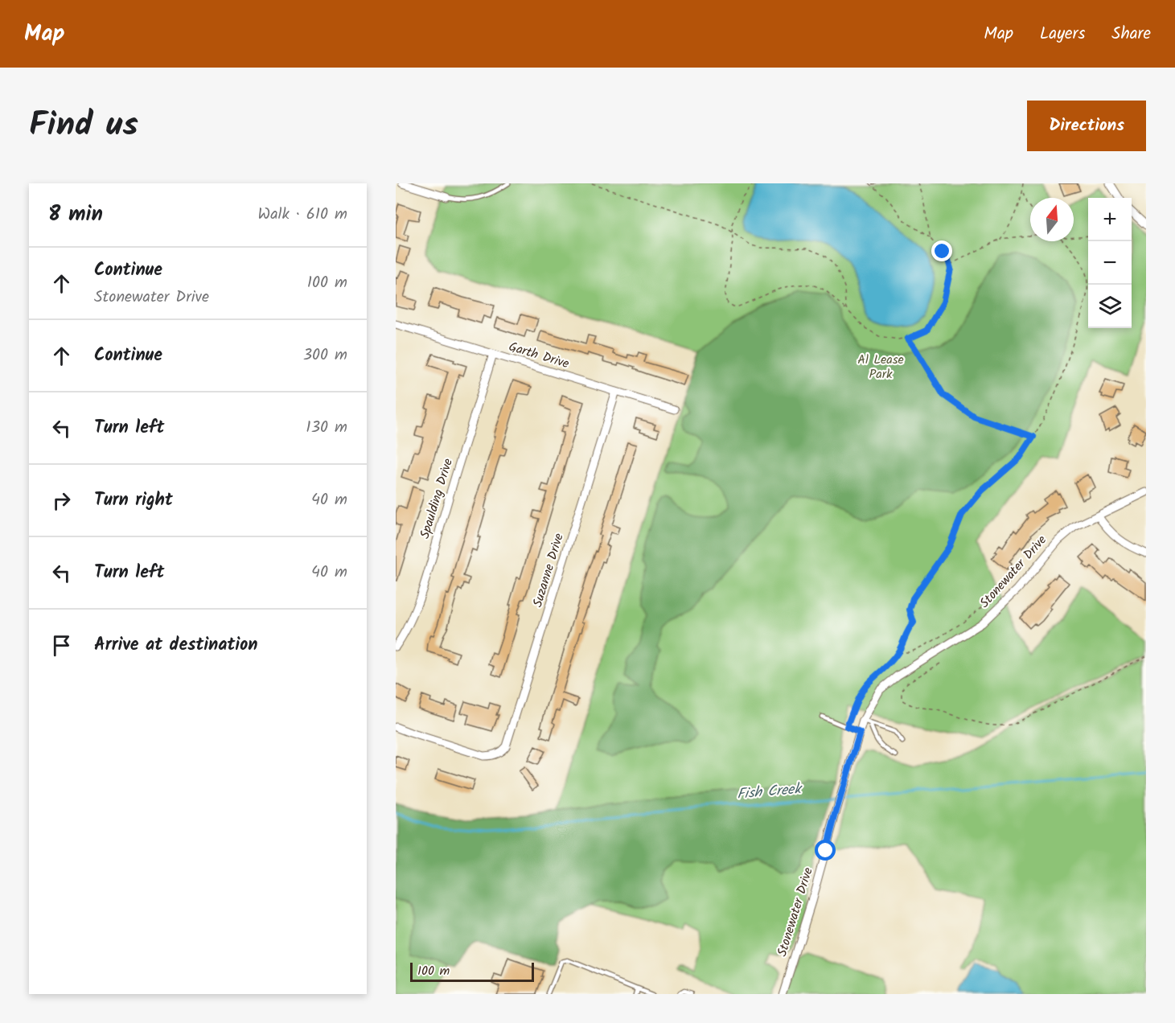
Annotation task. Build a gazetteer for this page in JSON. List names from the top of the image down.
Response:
{
  "streets": {
    "street": [
      "Garth Drive",
      "Spaulding Drive",
      "Suzanne Drive",
      "Stonewater Drive"
    ]
  },
  "crossings": [
    ["Garth Drive", "Spaulding Drive"],
    ["Garth Drive", "Suzanne Drive"]
  ],
  "water": ["Fish Creek"],
  "parks": ["Al Lease Park"],
  "scale_bar": "100 m",
  "north": "top",
  "page": {
    "header": "Map",
    "nav": ["Map", "Layers", "Share"],
    "title": "Find us",
    "buttons": "Directions",
    "heading": ["8 min", "Walk · 610 m"],
    "map_buttons": ["+", "−"],
    "list": [
      ["Continue", "Stonewater Drive", "100 m"],
      ["Continue", "300 m"],
      ["Turn left", "130 m"],
      ["Turn right", "40 m"],
      ["Turn left", "40 m"],
      "Arrive at destination"
    ],
    "scale": "100 m"
  }
}
